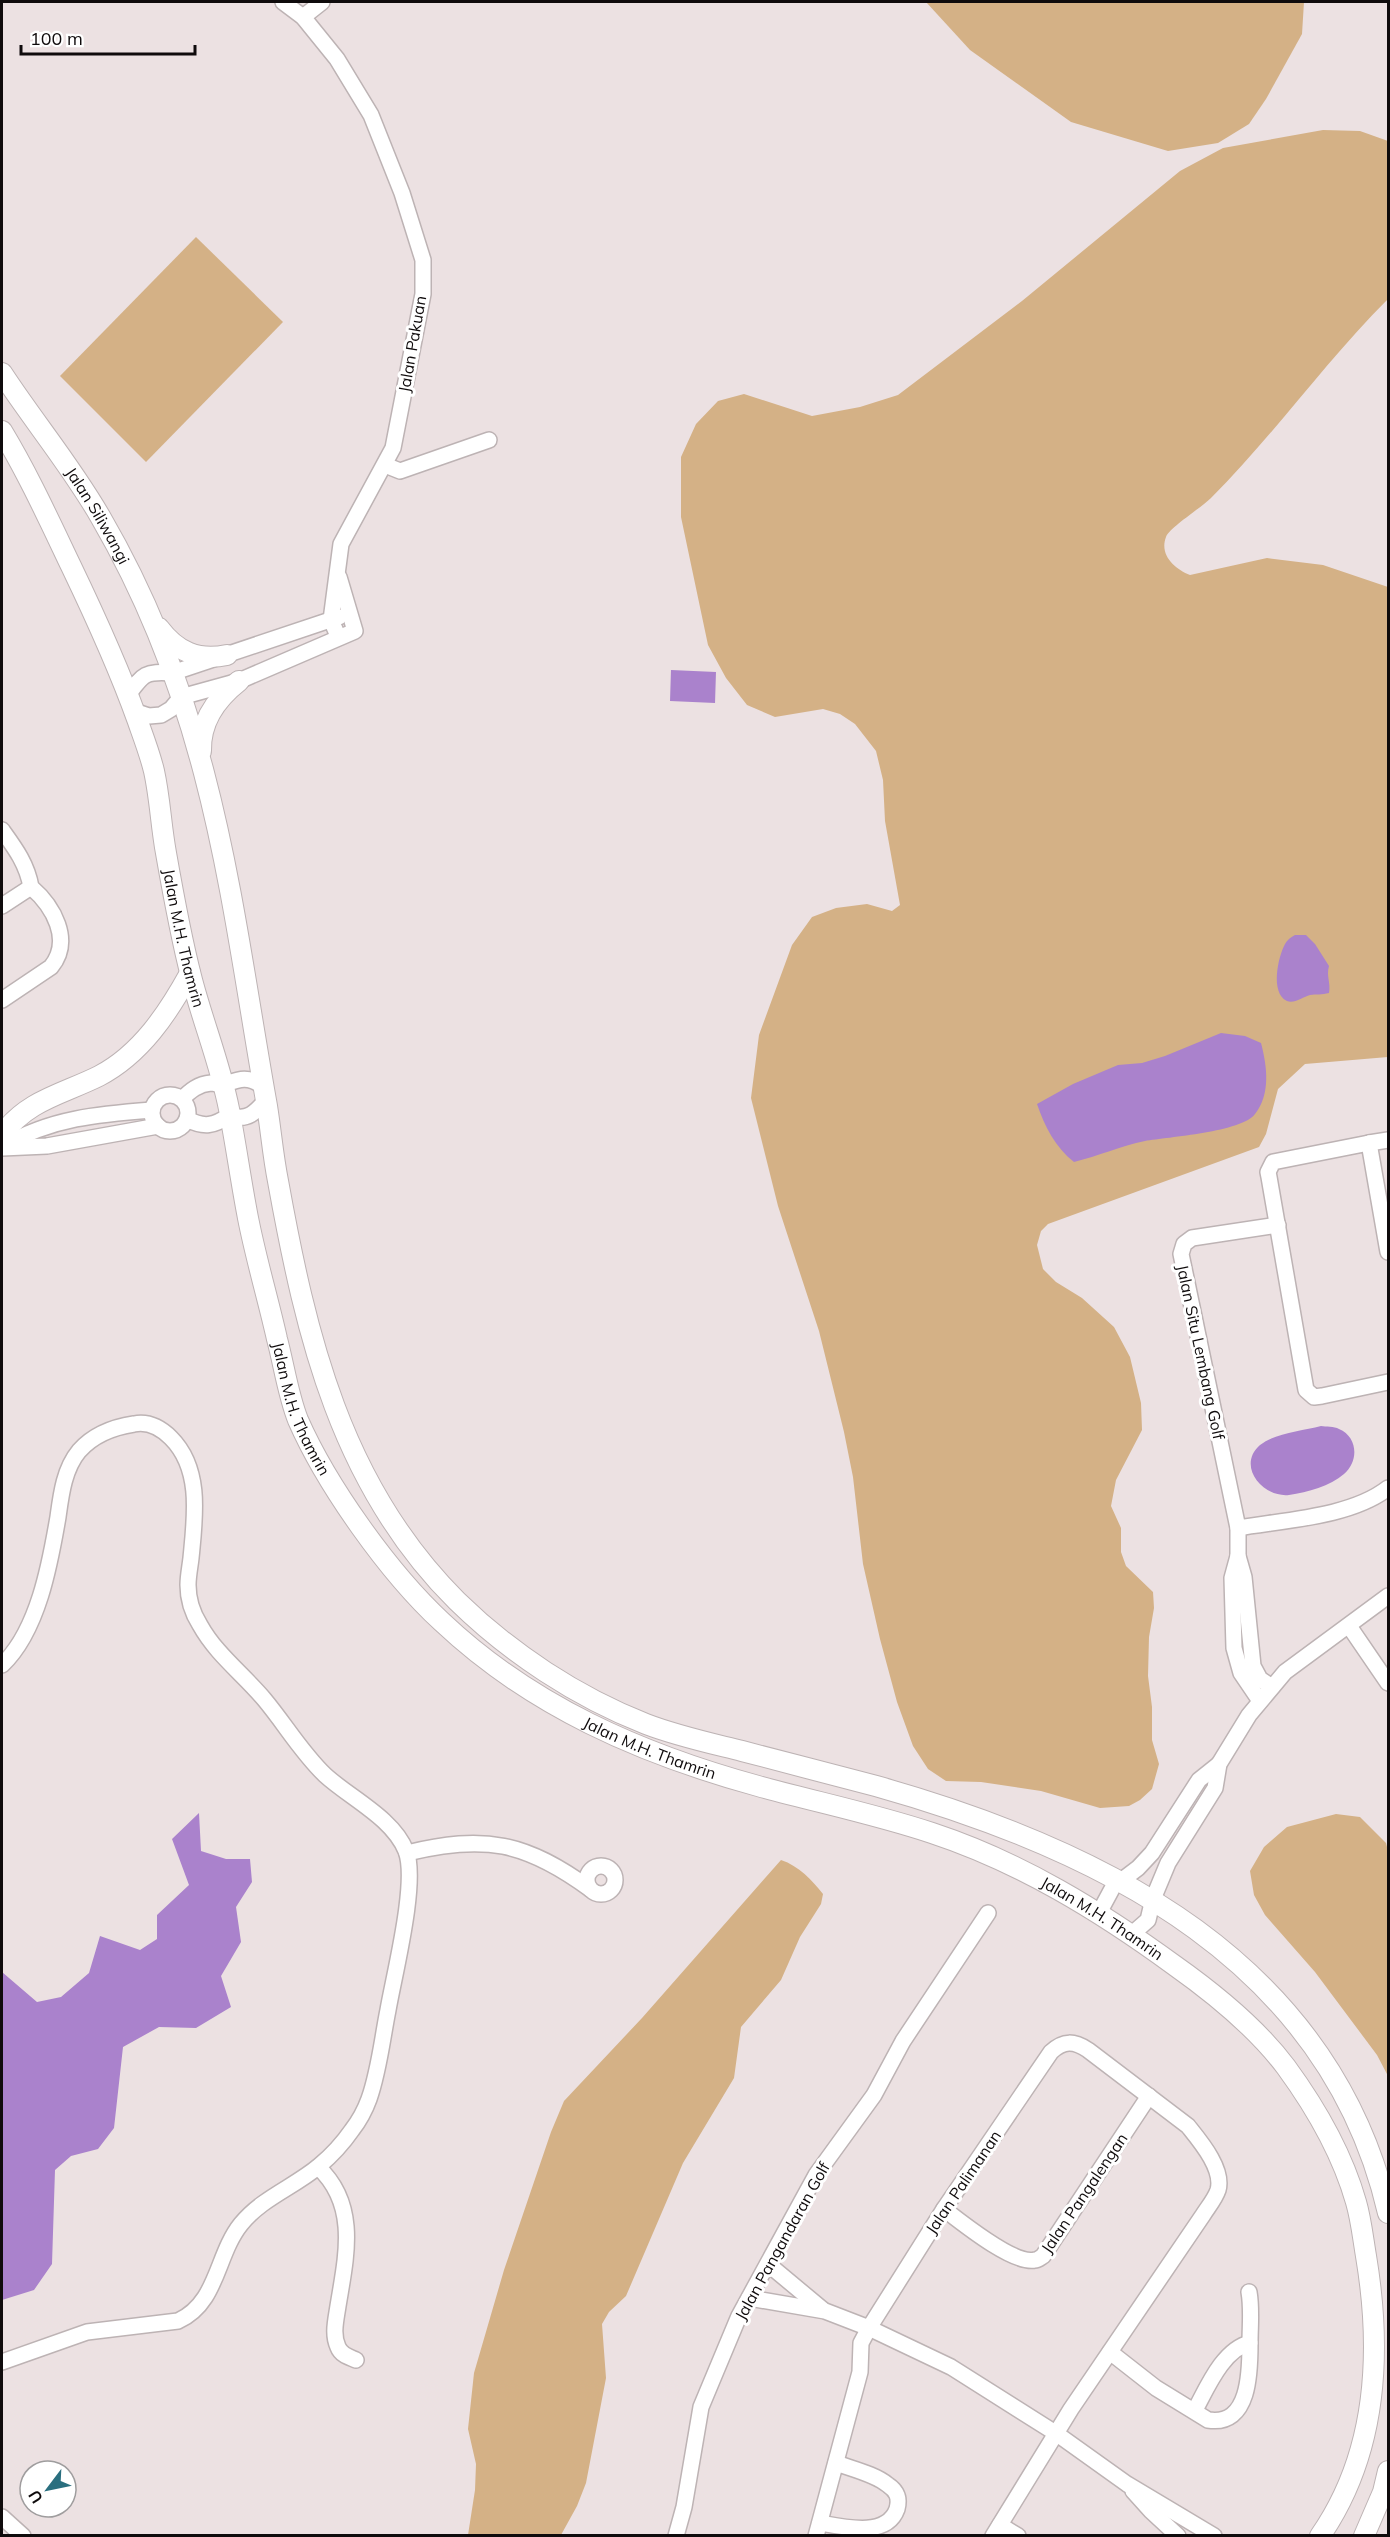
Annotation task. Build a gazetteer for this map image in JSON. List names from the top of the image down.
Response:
{
  "streets": {
    "main road": ["Jalan Siliwangi", "Jalan M.H. Thamrin"],
    "street": [
      "Jalan Pakuan",
      "Jalan Situ Lembang Golf",
      "Jalan Palimanan",
      "Jalan Pangalengan",
      "Jalan Pangandaran Golf"
    ]
  },
  "crossings": [
    ["Jalan Siliwangi", "Jalan M.H. Thamrin"],
    ["Jalan Palimanan", "Jalan Pangalengan"]
  ],
  "scale_bar": "100 m",
  "north": "bottom left"
}
